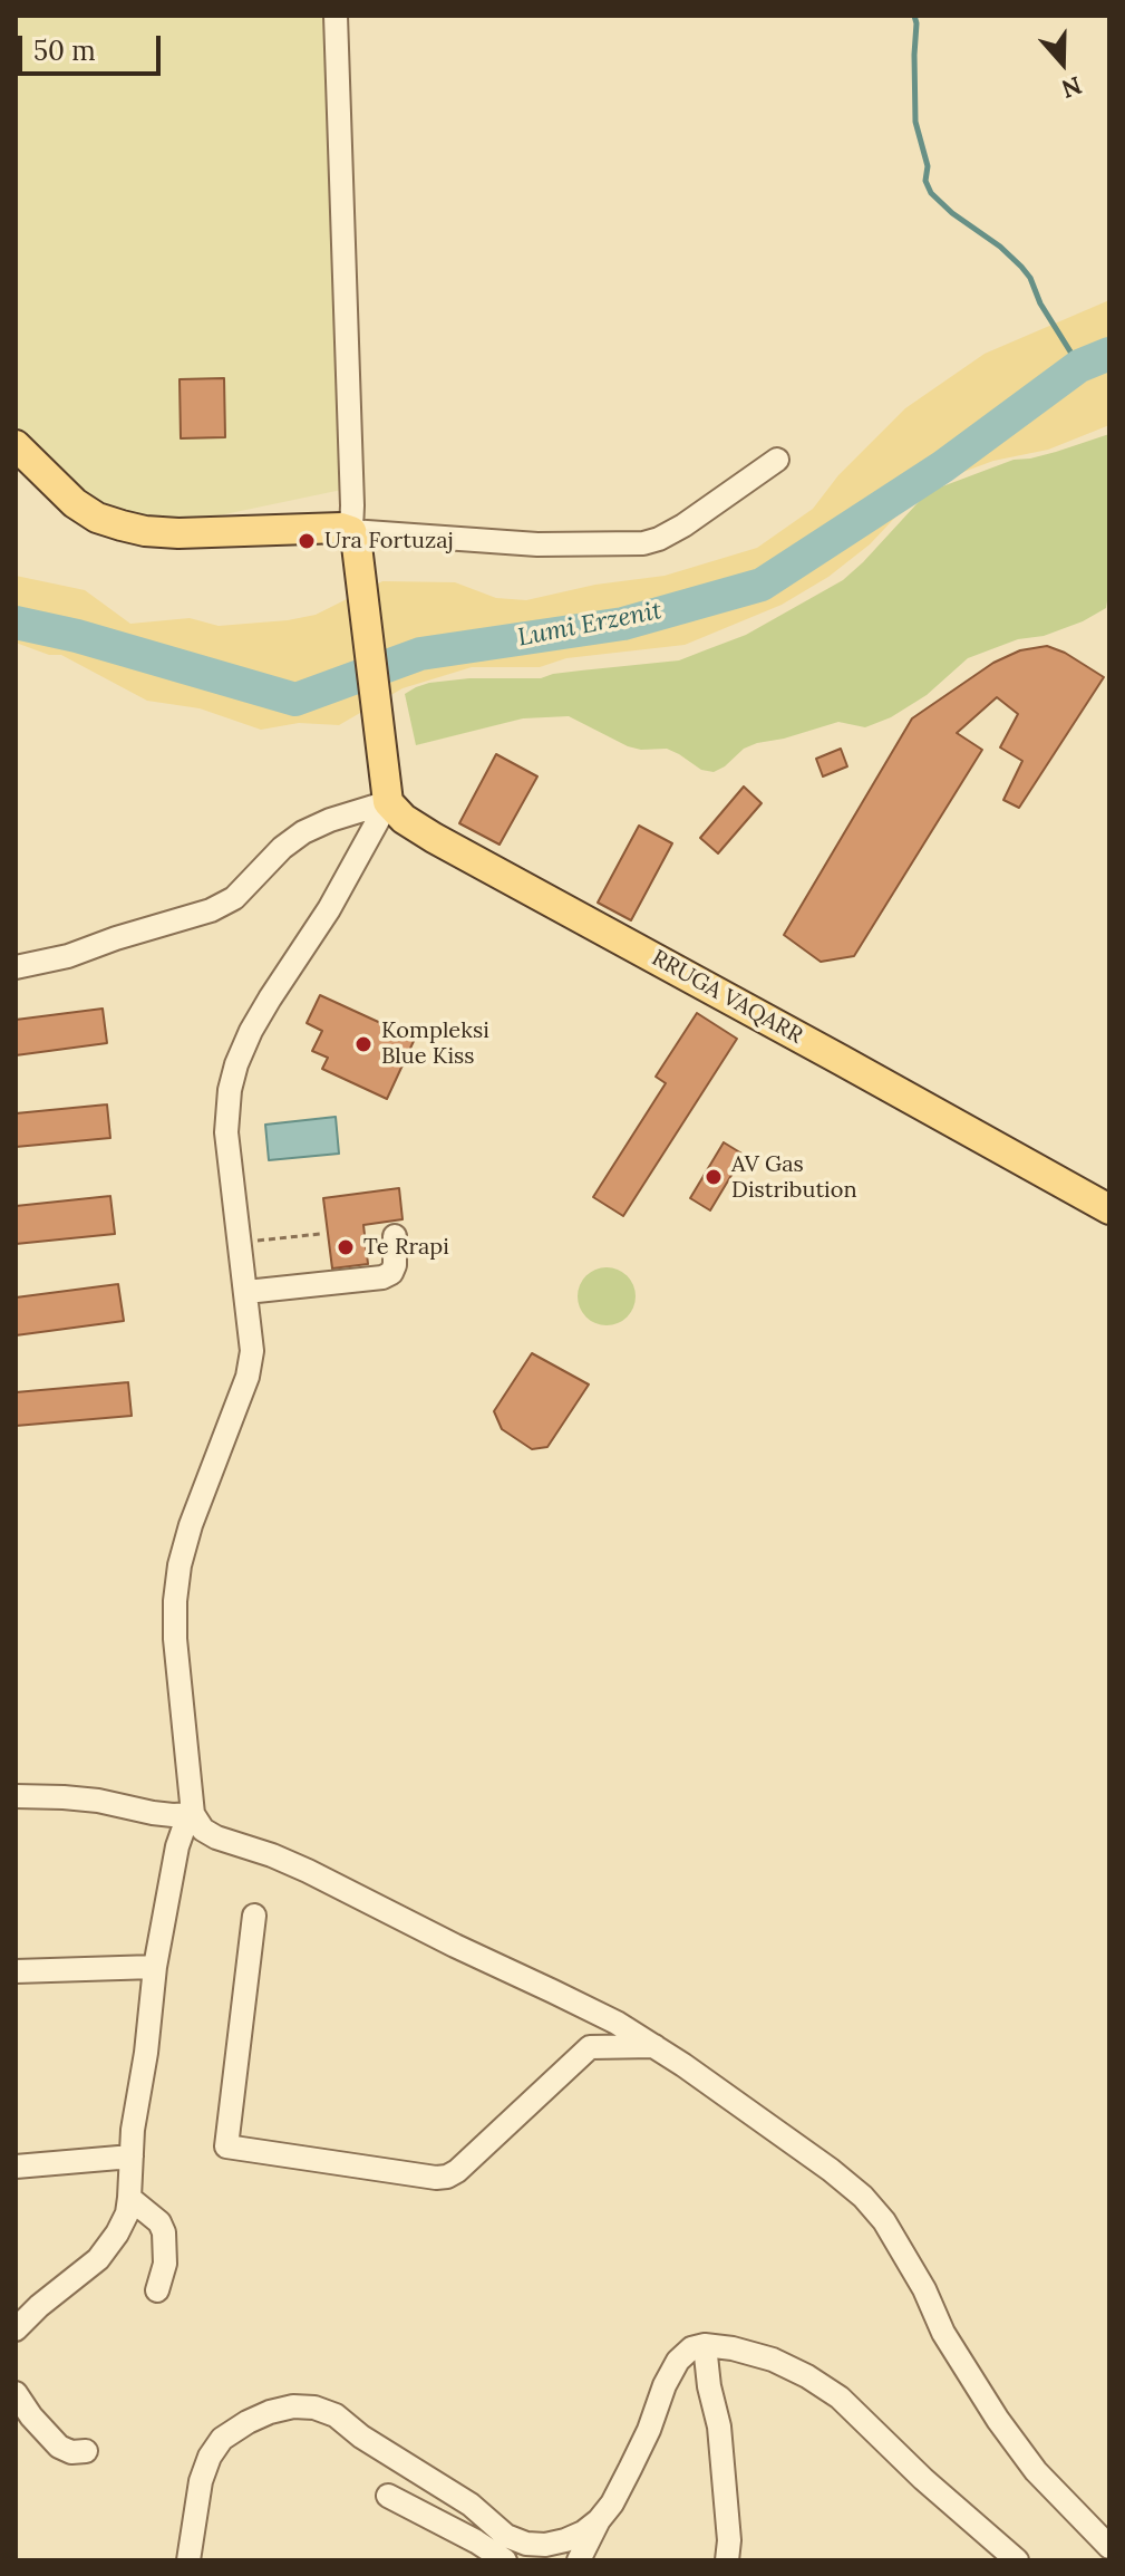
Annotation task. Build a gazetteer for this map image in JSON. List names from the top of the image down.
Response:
{
  "streets": {
    "main road": ["RRUGA VAQARR"]
  },
  "water": ["Lumi Erzenit"],
  "places": [
    "Ura Fortuzaj",
    "Kompleksi Blue Kiss",
    "AV Gas Distribution",
    "Te Rrapi"
  ],
  "scale_bar": "50 m",
  "north": "bottom"
}
